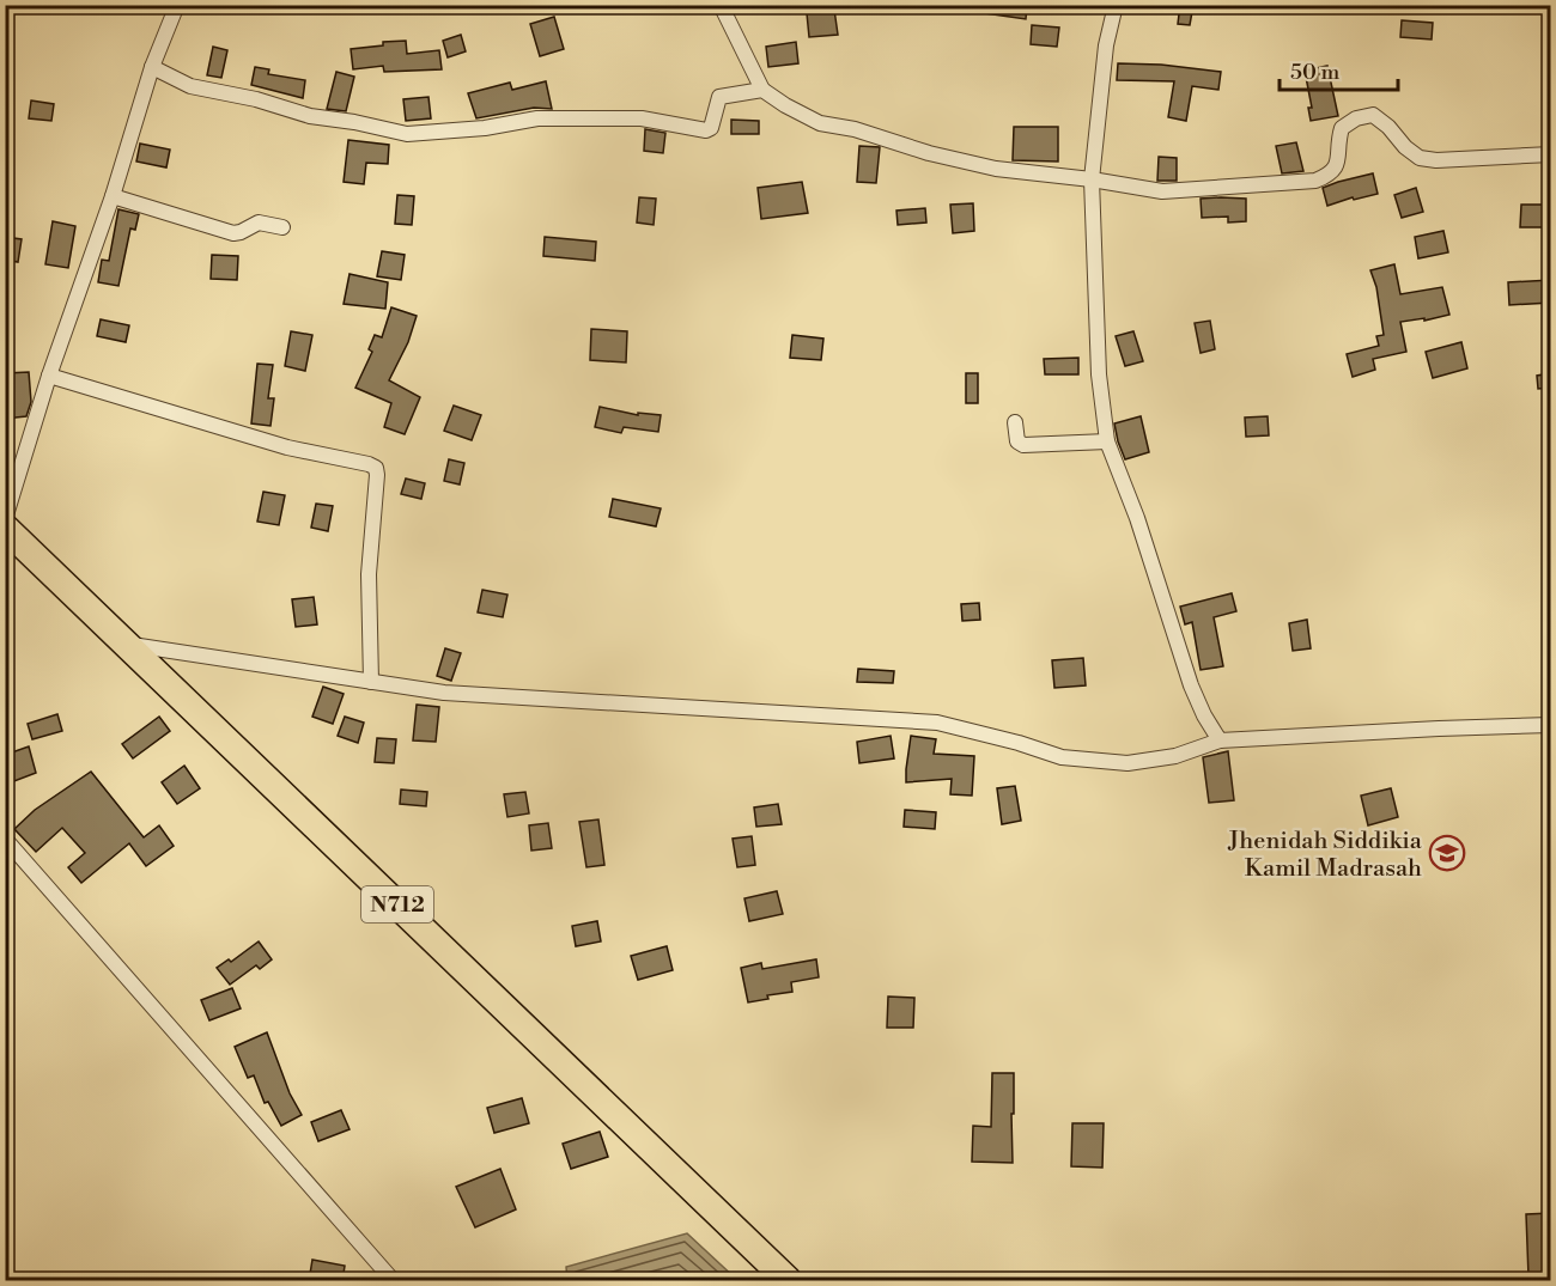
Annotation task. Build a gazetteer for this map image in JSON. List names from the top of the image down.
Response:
{
  "streets": {
    "highway": ["N712"]
  },
  "places": {
    "school or university": ["Jhenidah Siddikia Kamil Madrasah"]
  },
  "scale_bar": "50 m"
}
